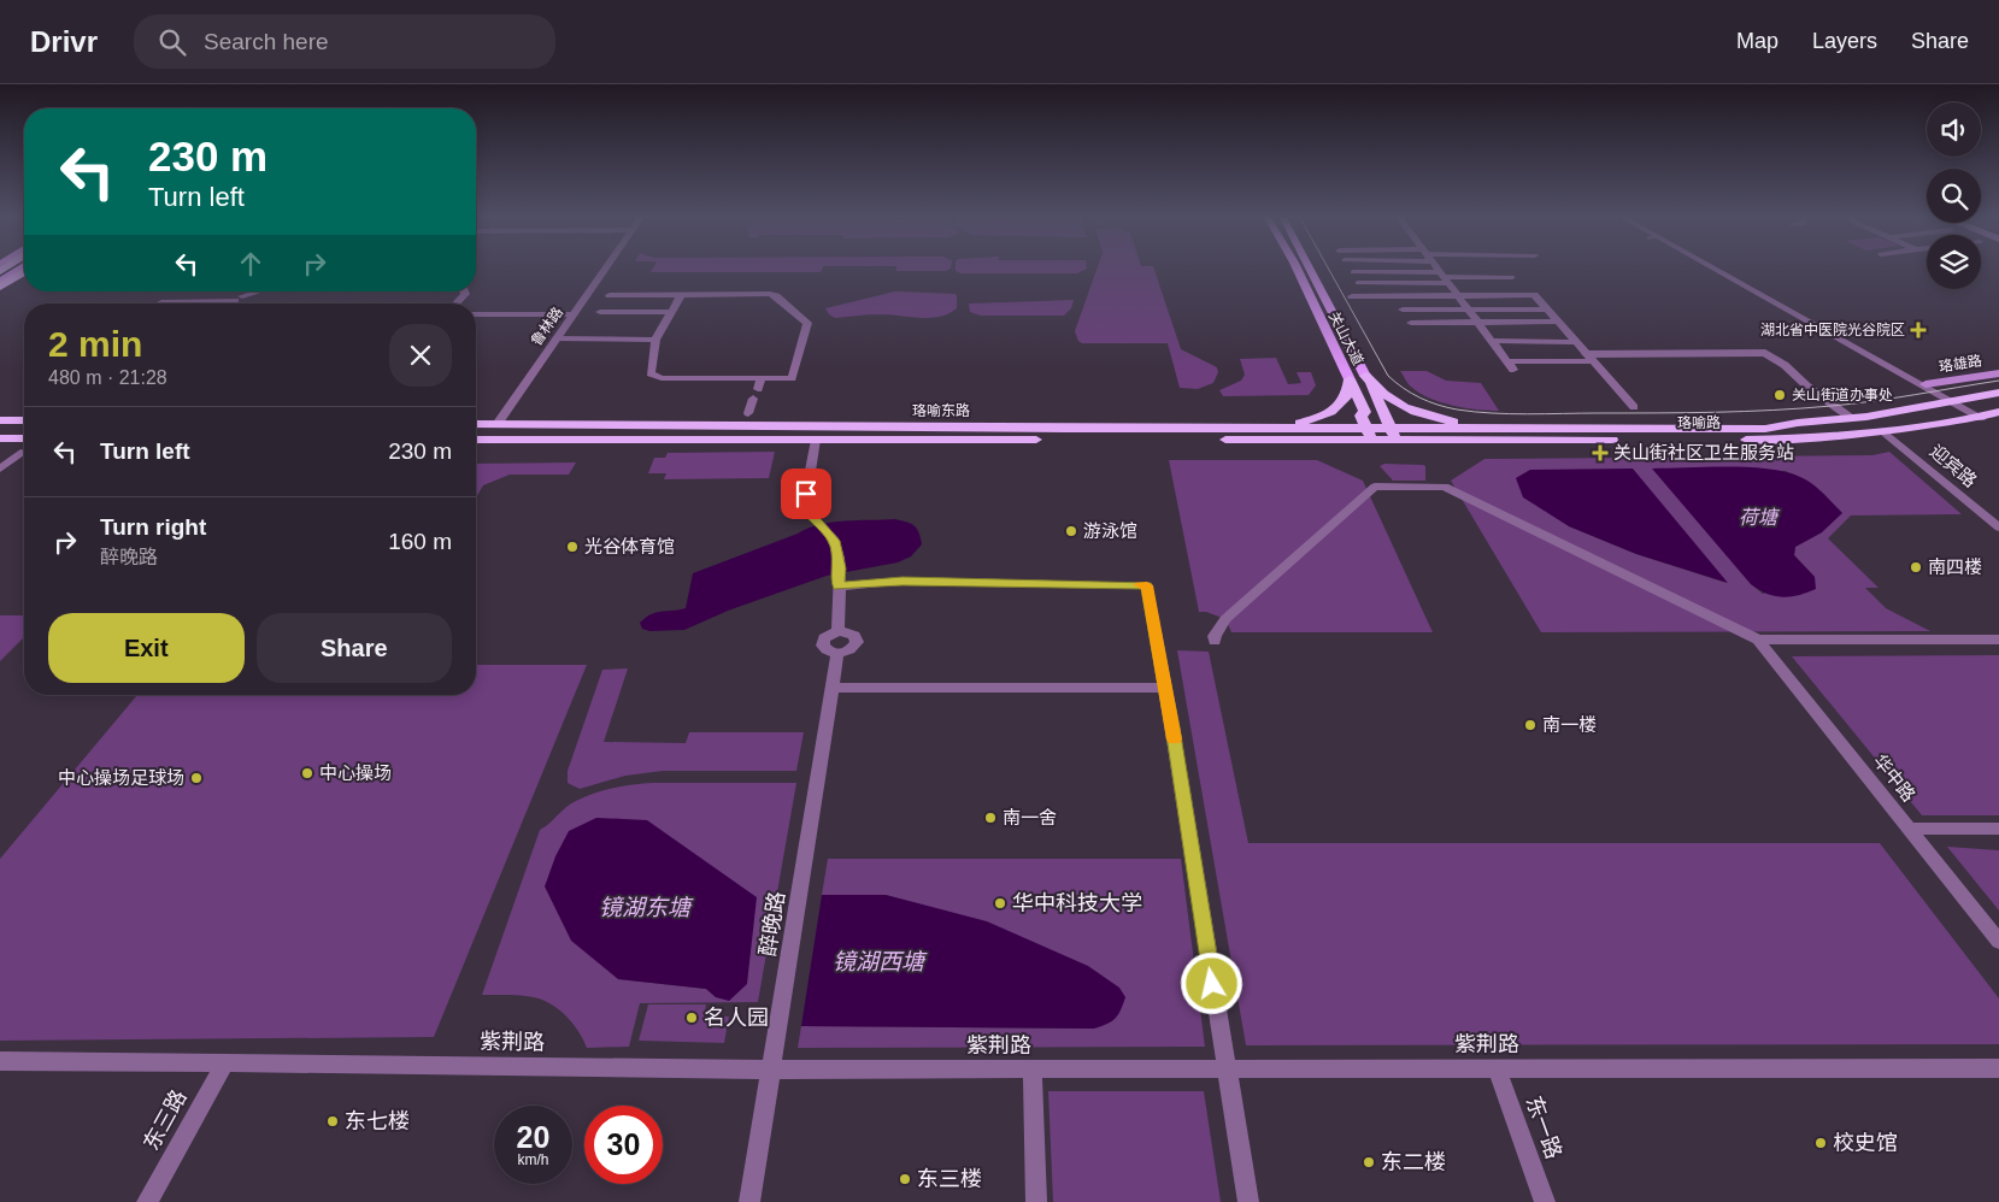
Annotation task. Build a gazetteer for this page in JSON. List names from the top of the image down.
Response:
{
  "streets": {
    "highway": ["珞喻东路", "珞喻路"],
    "main road": ["关山大道", "珞雄路"],
    "street": [
      "鲁林路",
      "迎宾路",
      "华中路",
      "醉晚路",
      "紫荆路",
      "东三路",
      "东一路"
    ]
  },
  "crossings": [
    ["鲁林路", "珞喻东路"],
    ["珞喻东路", "珞喻路"],
    ["珞喻路", "迎宾路"],
    ["醉晚路", "紫荆路"],
    ["紫荆路", "东三路"],
    ["紫荆路", "东一路"]
  ],
  "water": ["荷塘", "镜湖东塘", "镜湖西塘"],
  "places": {
    "health": ["湖北省中医院光谷院区", "关山街社区卫生服务站"],
    "other": [
      "关山街道办事处",
      "游泳馆",
      "光谷体育馆",
      "南四楼",
      "南一楼",
      "中心操场",
      "中心操场足球场",
      "南一舍",
      "华中科技大学",
      "名人园",
      "东七楼",
      "校史馆",
      "东二楼",
      "东三楼"
    ]
  },
  "page": {
    "header": "Drivr",
    "search": "Search here",
    "nav": ["Map", "Layers", "Share"],
    "turn": ["230 m", "Turn left"],
    "heading": ["2 min", "480 m · 21:28"],
    "list": [
      {
        "name": "Turn left",
        "value": "230 m"
      },
      {
        "name": "Turn right",
        "note": "醉晚路",
        "value": "160 m"
      }
    ],
    "buttons": ["Exit", "Share"],
    "speed": "20 km/h",
    "limit": "30"
  }
}
